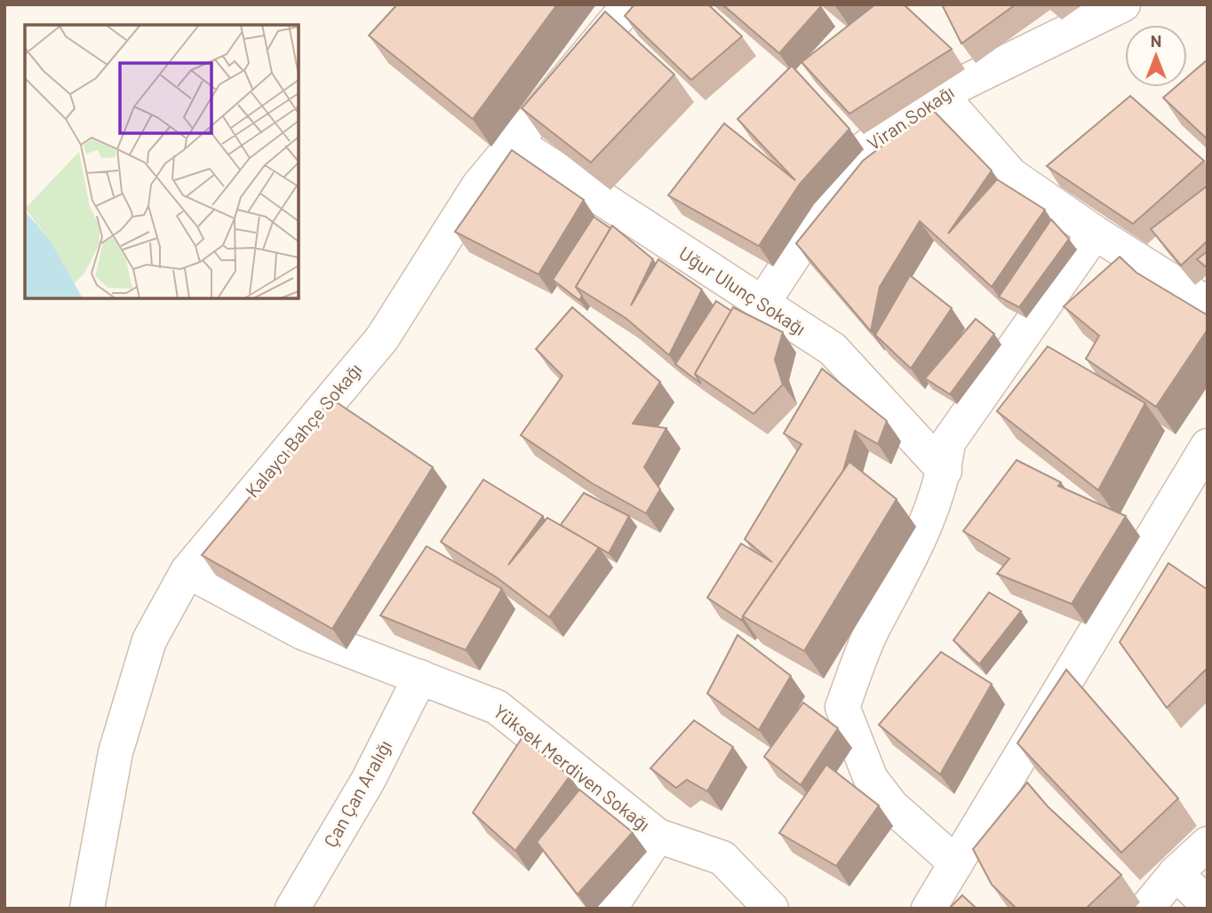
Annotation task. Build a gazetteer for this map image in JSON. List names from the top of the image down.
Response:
{
  "streets": {
    "street": [
      "Viran Sokağı",
      "Uğur Ulunç Sokağı",
      "Kalaycı Bahçe Sokağı",
      "Yüksek Merdiven Sokağı",
      "Çan Çan Aralığı"
    ]
  },
  "crossings": [
    ["Viran Sokağı", "Uğur Ulunç Sokağı"],
    ["Uğur Ulunç Sokağı", "Kalaycı Bahçe Sokağı"],
    ["Kalaycı Bahçe Sokağı", "Yüksek Merdiven Sokağı"],
    ["Yüksek Merdiven Sokağı", "Çan Çan Aralığı"]
  ],
  "north": "top"
}
